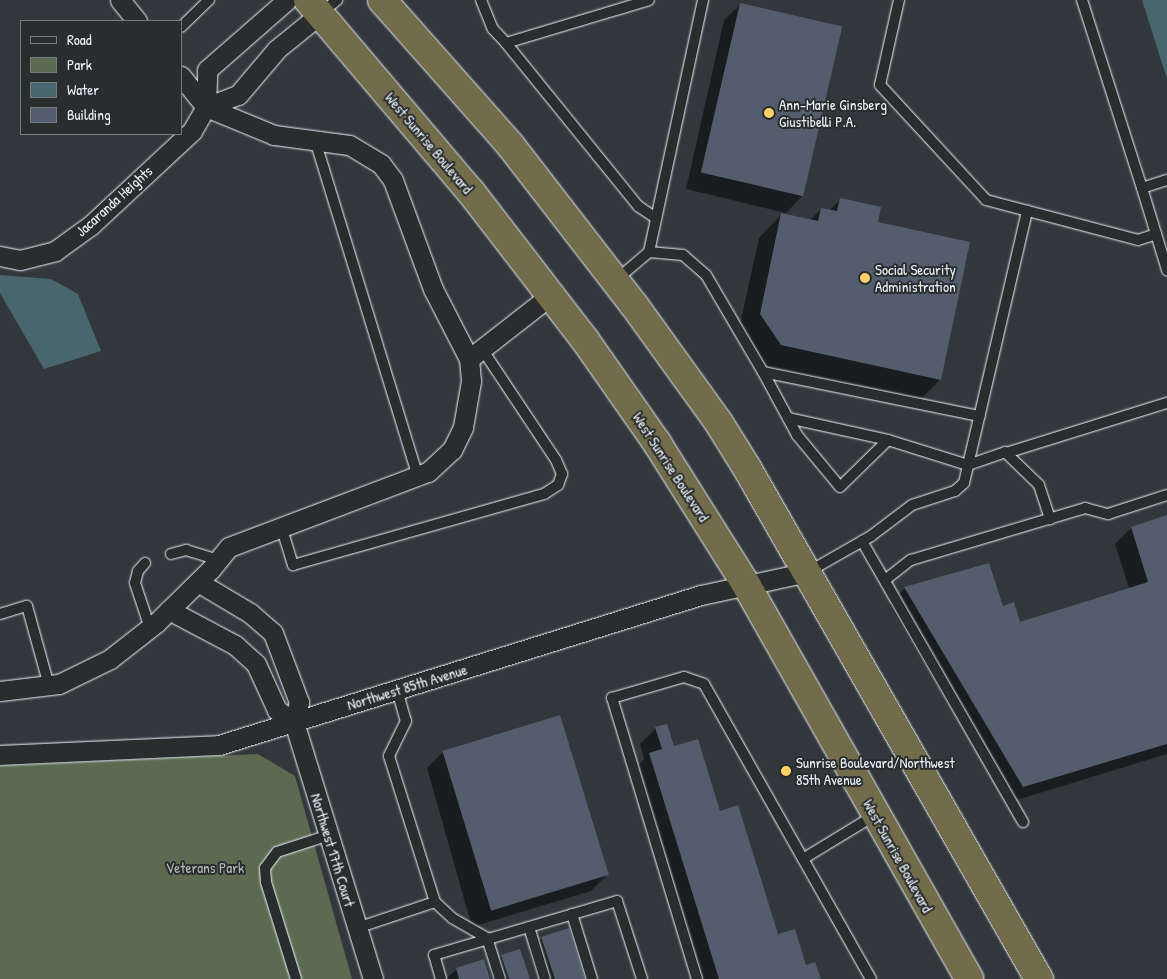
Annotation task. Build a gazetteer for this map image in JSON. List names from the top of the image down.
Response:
{
  "streets": {
    "highway": ["West Sunrise Boulevard"],
    "street": ["Jacaranda Heights", "Northwest 85th Avenue", "Northwest 17th Court"]
  },
  "crossings": [
    ["West Sunrise Boulevard", "Northwest 85th Avenue"],
    ["Northwest 85th Avenue", "Northwest 17th Court"]
  ],
  "parks": ["Veterans Park"],
  "places": ["Ann-Marie Ginsberg Giustibelli P.A.", "Social Security Administration", "Sunrise Boulevard/Northwest 85th Avenue"],
  "legend": [
    "Road",
    "Park",
    "Water",
    "Building"
  ]
}
